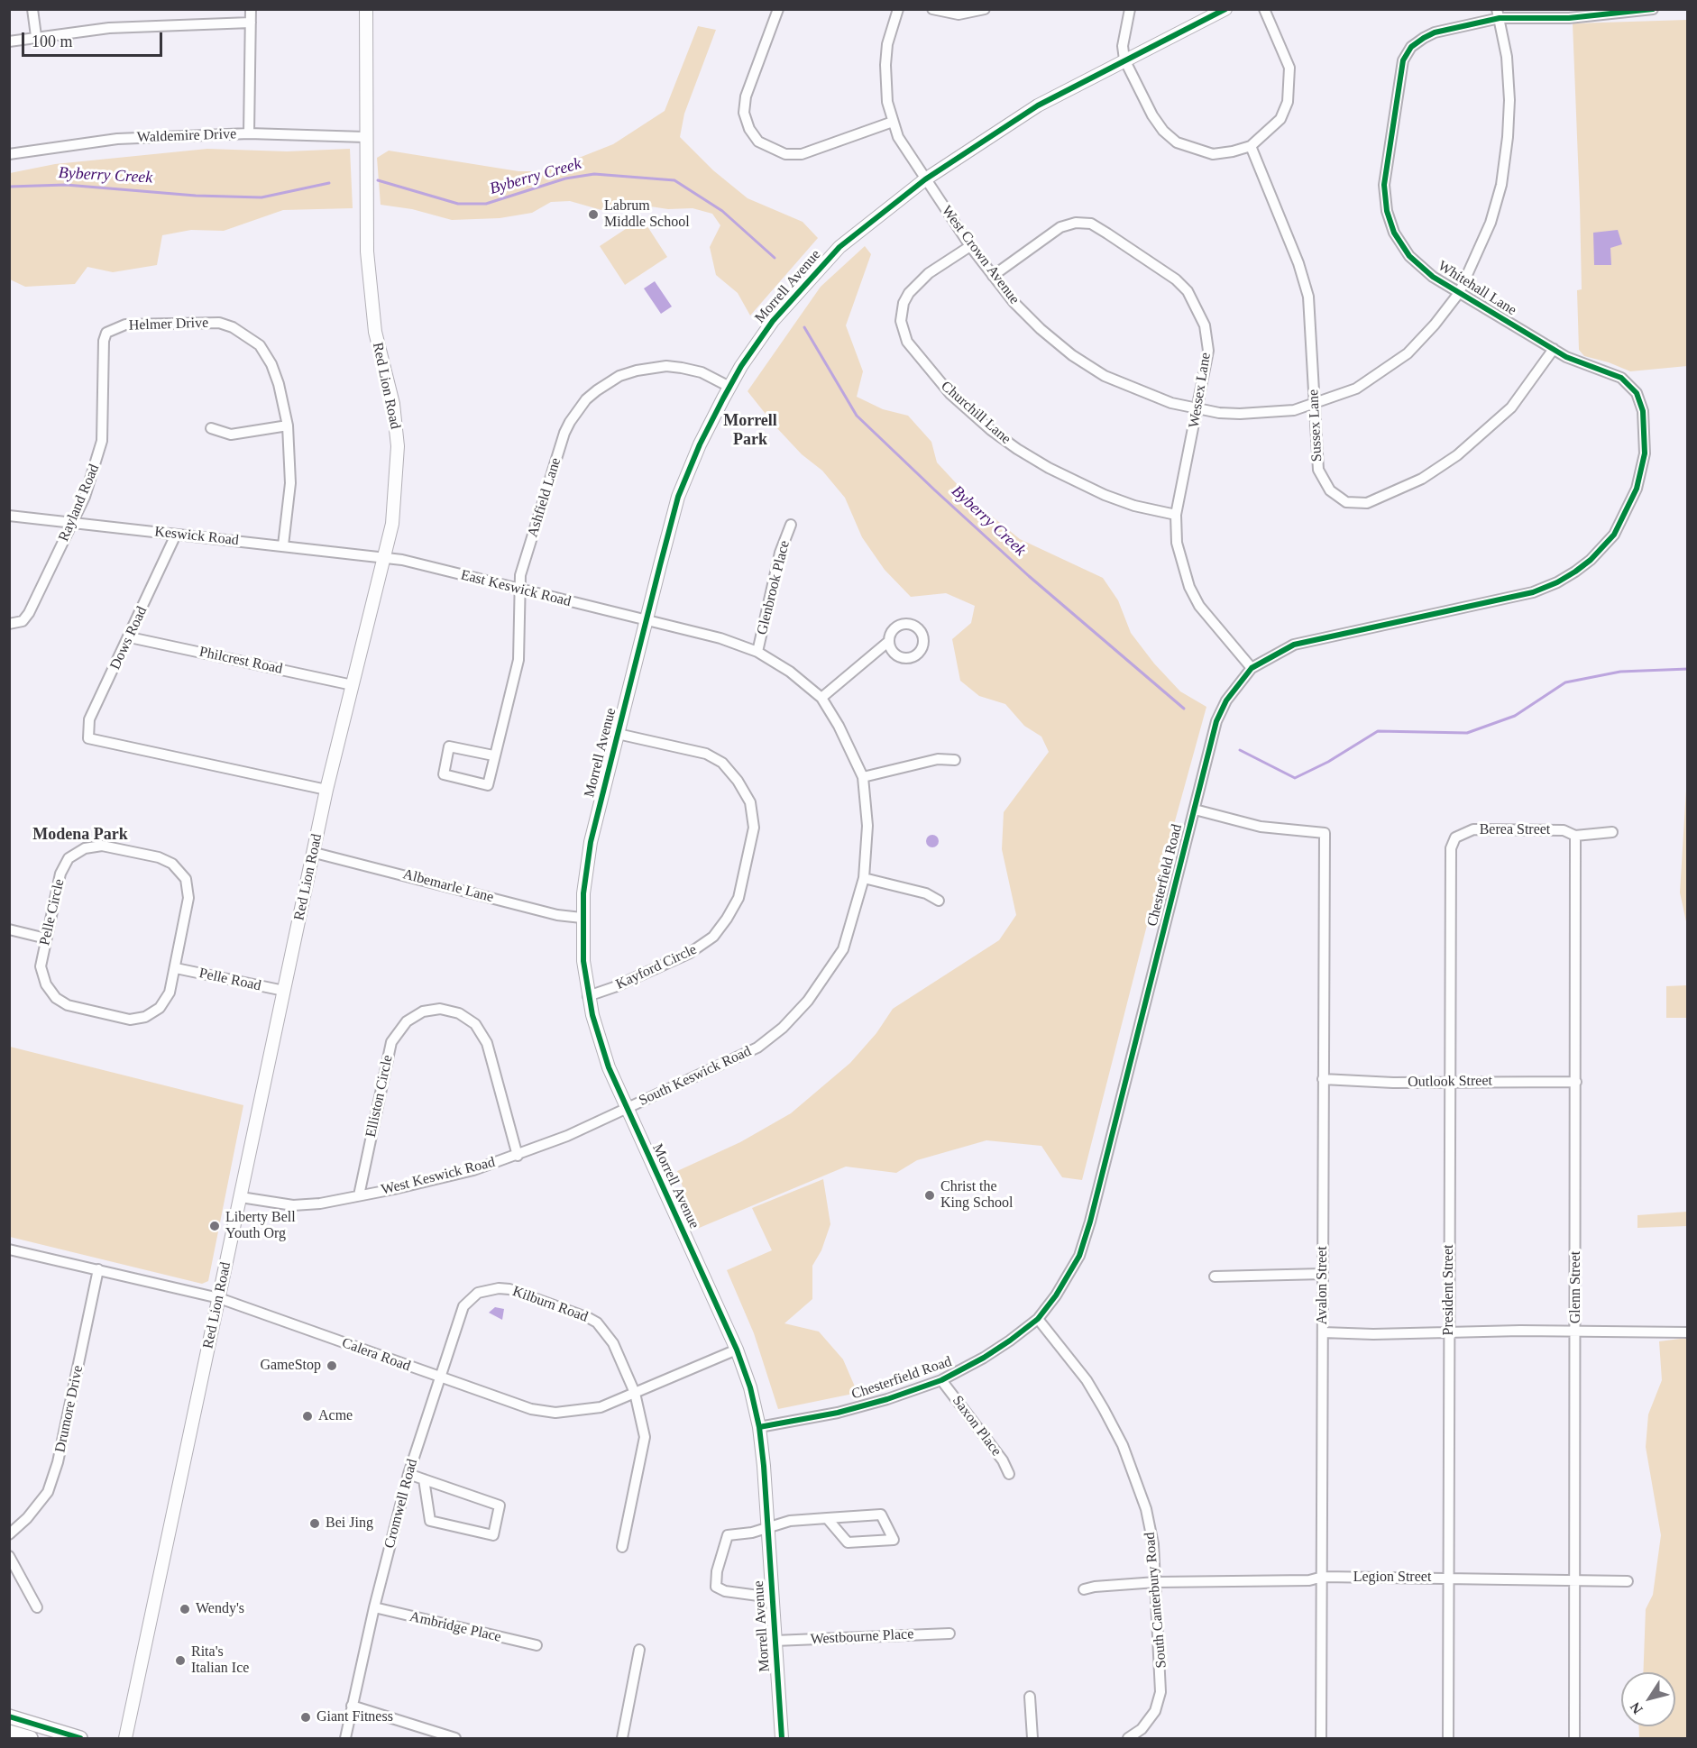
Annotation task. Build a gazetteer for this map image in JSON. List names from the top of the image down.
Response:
{
  "streets": {
    "street": [
      "Waldemire Drive",
      "West Crown Avenue",
      "Morrell Avenue",
      "Whitehall Lane",
      "Helmer Drive",
      "Red Lion Road",
      "Wessex Lane",
      "Churchill Lane",
      "Sussex Lane",
      "Ashfield Lane",
      "Rayland Road",
      "Keswick Road",
      "Glenbrook Place",
      "East Keswick Road",
      "Dows Road",
      "Philcrest Road",
      "Berea Street",
      "Chesterfield Road",
      "Albemarle Lane",
      "Pelle Circle",
      "Kayford Circle",
      "Pelle Road",
      "South Keswick Road",
      "Outlook Street",
      "Elliston Circle",
      "West Keswick Road",
      "Avalon Street",
      "Glenn Street",
      "President Street",
      "Kilburn Road",
      "Calera Road",
      "Drumore Drive",
      "Saxon Place",
      "Cromwell Road",
      "Legion Street",
      "South Canterbury Road",
      "Ambridge Place",
      "Westbourne Place"
    ]
  },
  "crossings": [
    ["Waldemire Drive", "Red Lion Road"],
    ["West Crown Avenue", "Morrell Avenue"],
    ["West Crown Avenue", "Whitehall Lane"],
    ["West Crown Avenue", "Wessex Lane"],
    ["West Crown Avenue", "Churchill Lane"],
    ["West Crown Avenue", "Sussex Lane"],
    ["Morrell Avenue", "Ashfield Lane"],
    ["Morrell Avenue", "East Keswick Road"],
    ["Morrell Avenue", "Chesterfield Road"],
    ["Morrell Avenue", "Albemarle Lane"],
    ["Morrell Avenue", "Kayford Circle"],
    ["Morrell Avenue", "South Keswick Road"],
    ["Morrell Avenue", "West Keswick Road"],
    ["Morrell Avenue", "Calera Road"],
    ["Morrell Avenue", "Westbourne Place"],
    ["Whitehall Lane", "Sussex Lane"],
    ["Whitehall Lane", "Chesterfield Road"],
    ["Helmer Drive", "Rayland Road"],
    ["Red Lion Road", "Keswick Road"],
    ["Red Lion Road", "East Keswick Road"],
    ["Red Lion Road", "Dows Road"],
    ["Red Lion Road", "Philcrest Road"],
    ["Red Lion Road", "Albemarle Lane"],
    ["Red Lion Road", "Pelle Road"],
    ["Red Lion Road", "West Keswick Road"],
    ["Red Lion Road", "Calera Road"],
    ["Wessex Lane", "Churchill Lane"],
    ["Wessex Lane", "Chesterfield Road"],
    ["Ashfield Lane", "East Keswick Road"],
    ["Rayland Road", "Keswick Road"],
    ["Keswick Road", "East Keswick Road"],
    ["Keswick Road", "Dows Road"],
    ["Glenbrook Place", "South Keswick Road"],
    ["East Keswick Road", "South Keswick Road"],
    ["Dows Road", "Philcrest Road"],
    ["Berea Street", "Glenn Street"],
    ["Berea Street", "President Street"],
    ["Chesterfield Road", "Avalon Street"],
    ["Chesterfield Road", "Saxon Place"],
    ["Chesterfield Road", "South Canterbury Road"],
    ["Pelle Circle", "Pelle Road"],
    ["South Keswick Road", "West Keswick Road"],
    ["Outlook Street", "Avalon Street"],
    ["Outlook Street", "Glenn Street"],
    ["Outlook Street", "President Street"],
    ["Elliston Circle", "West Keswick Road"],
    ["Avalon Street", "Legion Street"],
    ["Glenn Street", "Legion Street"],
    ["President Street", "Legion Street"],
    ["Kilburn Road", "Calera Road"],
    ["Kilburn Road", "Cromwell Road"],
    ["Calera Road", "Drumore Drive"],
    ["Calera Road", "Cromwell Road"],
    ["Cromwell Road", "Ambridge Place"],
    ["Legion Street", "South Canterbury Road"]
  ],
  "districts": ["Morrell Park", "Modena Park"],
  "water": ["Byberry Creek"],
  "places": [
    "Labrum Middle School",
    "Christ the King School",
    "Liberty Bell Youth Org",
    "GameStop",
    "Acme",
    "Bei Jing",
    "Wendy's",
    "Rita's Italian Ice",
    "Giant Fitness"
  ],
  "scale_bar": "100 m",
  "north": "bottom left"
}
